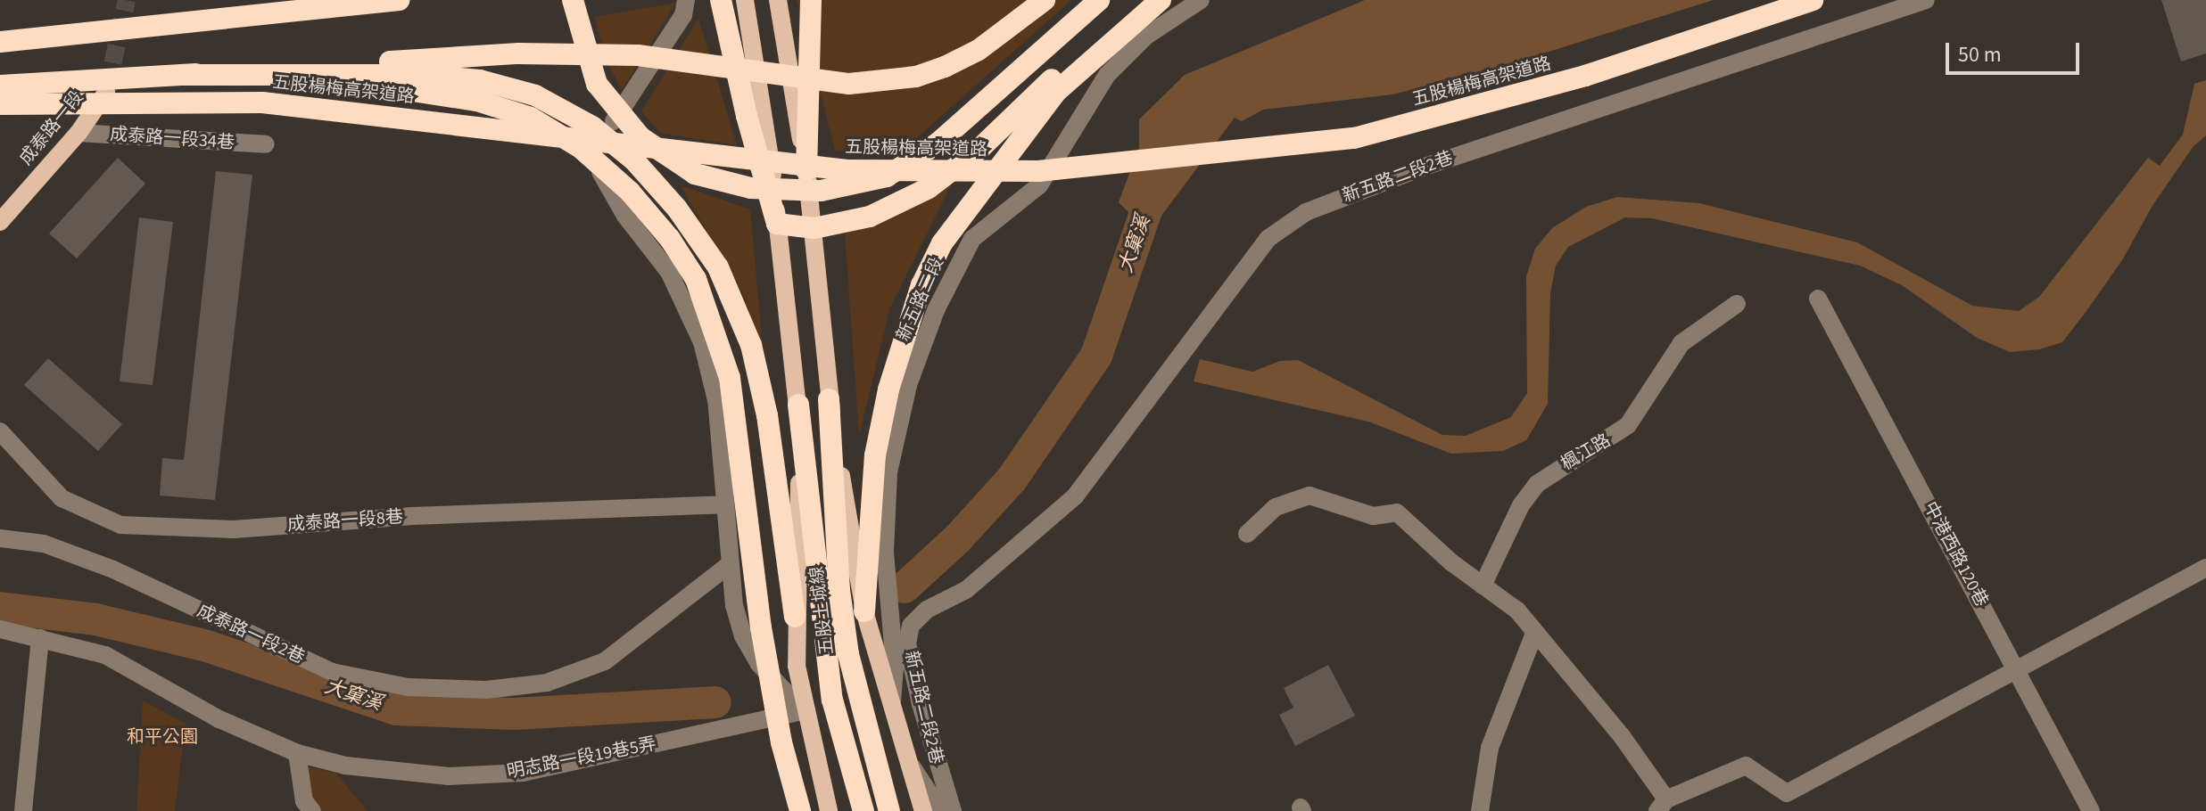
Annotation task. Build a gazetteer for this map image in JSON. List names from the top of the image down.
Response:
{
  "streets": {
    "highway": ["五股楊梅高架道路", "五股土城線"],
    "main road": ["成泰路一段", "新五路二段"],
    "street": [
      "成泰路一段34巷",
      "新五路二段2巷",
      "楓江路",
      "成泰路一段8巷",
      "中港西路120巷",
      "成泰路一段2巷",
      "明志路一段19巷5弄"
    ]
  },
  "crossings": [
    ["成泰路一段", "成泰路一段34巷"],
    ["新五路二段", "五股土城線"]
  ],
  "water": ["大窠溪"],
  "parks": ["和平公園"],
  "scale_bar": "50 m"
}
